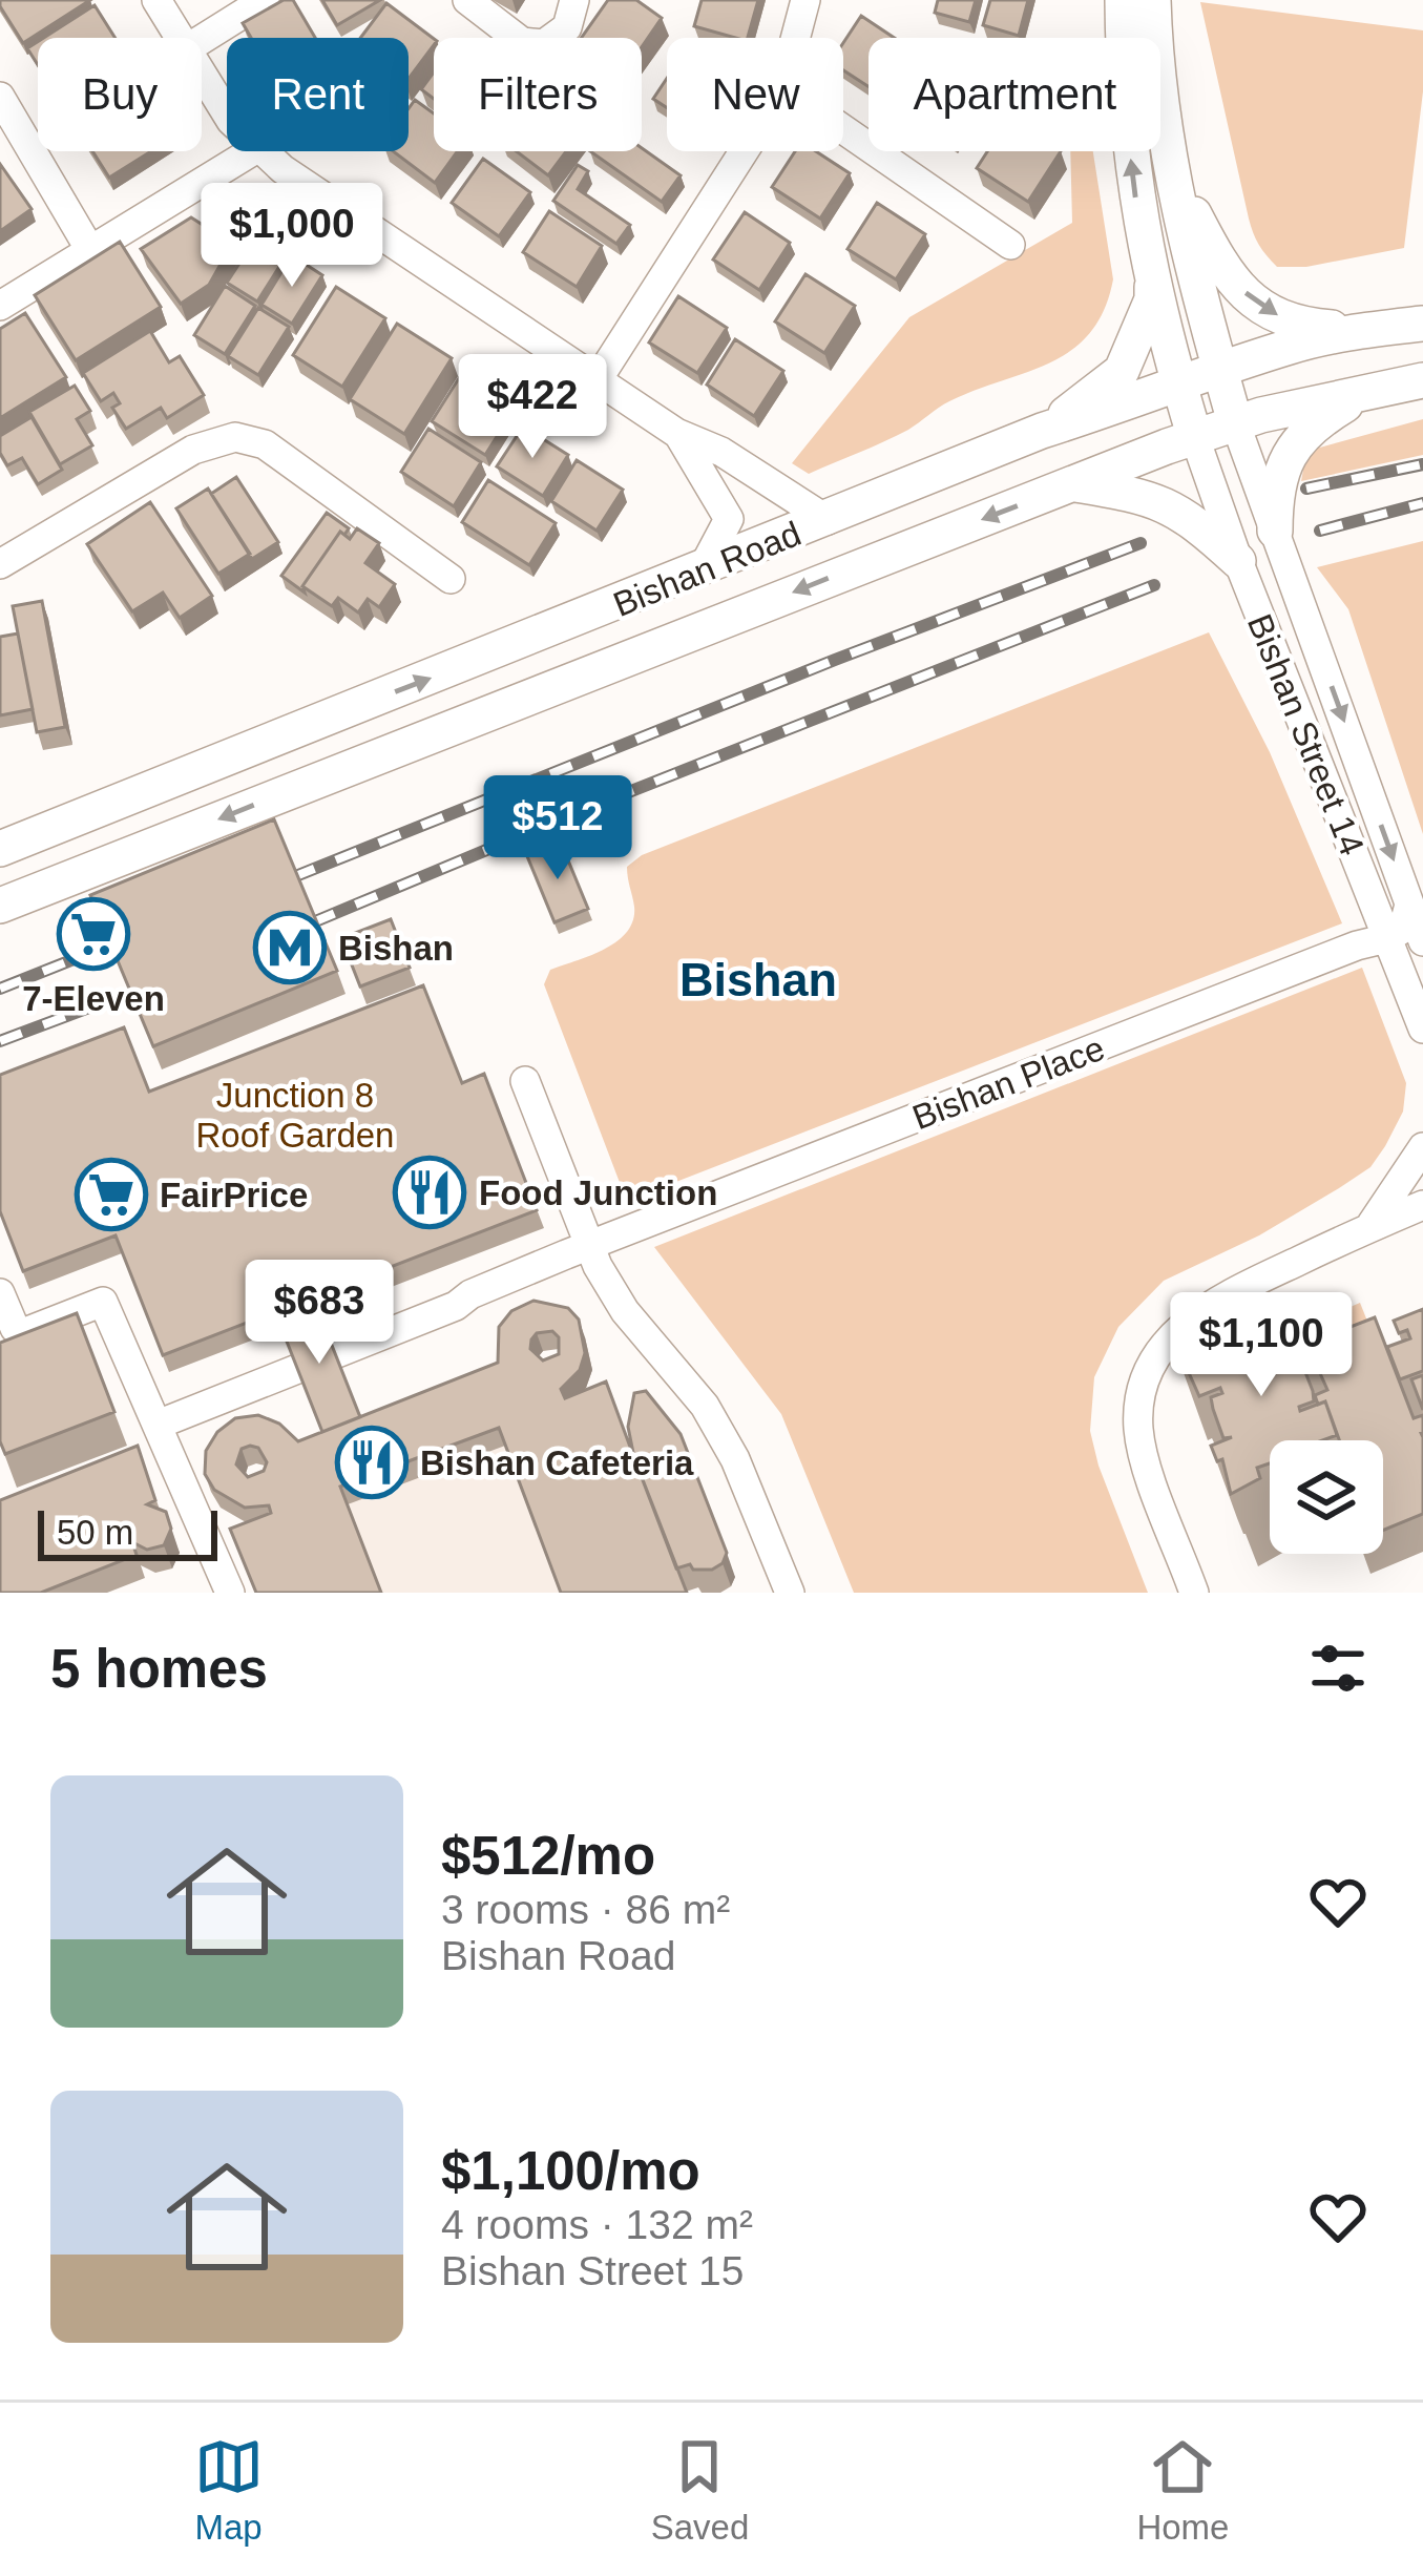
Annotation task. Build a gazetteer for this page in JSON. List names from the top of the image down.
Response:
{
  "streets": {
    "main road": ["Bishan Road"],
    "street": ["Bishan Street 14", "Bishan Place"]
  },
  "crossings": [
    ["Bishan Road", "Bishan Street 14"],
    ["Bishan Street 14", "Bishan Place"]
  ],
  "districts": ["Bishan"],
  "parks": ["Junction 8 Roof Garden"],
  "places": {
    "supermarket": ["7-Eleven", "FairPrice"],
    "metro station": ["Bishan"],
    "restaurant": ["Food Junction", "Bishan Cafeteria"]
  },
  "scale_bar": "50 m",
  "page": {
    "chip": [
      "Buy",
      "Rent",
      "Filters",
      "New",
      "Apartment"
    ],
    "price": [
      "$1,000",
      "$422",
      "$512",
      "$683",
      "$1,100"
    ],
    "scale": "50 m",
    "heading": "5 homes",
    "list": [
      {
        "name": "$512/mo",
        "note": "3 rooms · 86 m² · Bishan Road"
      },
      {
        "name": "$1,100/mo",
        "note": "4 rooms · 132 m² · Bishan Street 15"
      }
    ],
    "tabs": ["Map", "Saved", "Home"]
  }
}
